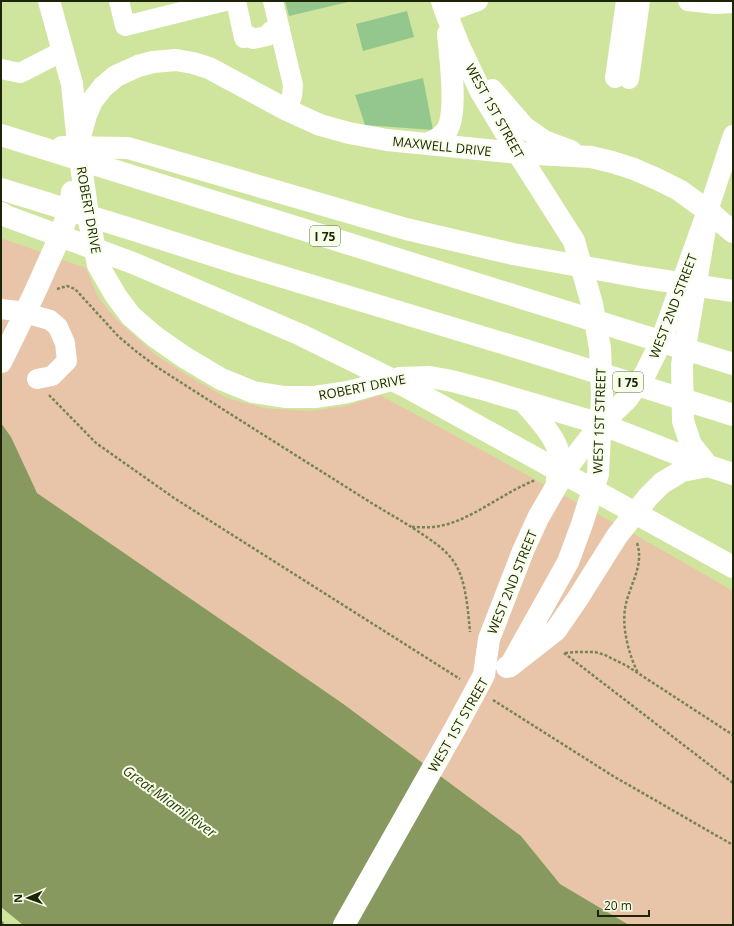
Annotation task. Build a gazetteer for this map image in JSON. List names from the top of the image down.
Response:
{
  "streets": {
    "main road": [
      "WEST 1ST STREET",
      "MAXWELL DRIVE",
      "ROBERT DRIVE",
      "I 75",
      "WEST 2ND STREET"
    ]
  },
  "crossings": [
    ["WEST 1ST STREET", "MAXWELL DRIVE"],
    ["WEST 1ST STREET", "ROBERT DRIVE"],
    ["WEST 1ST STREET", "WEST 2ND STREET"],
    ["MAXWELL DRIVE", "ROBERT DRIVE"],
    ["MAXWELL DRIVE", "WEST 2ND STREET"],
    ["ROBERT DRIVE", "WEST 2ND STREET"]
  ],
  "water": ["Great Miami River"],
  "scale_bar": "20 m",
  "north": "left"
}
